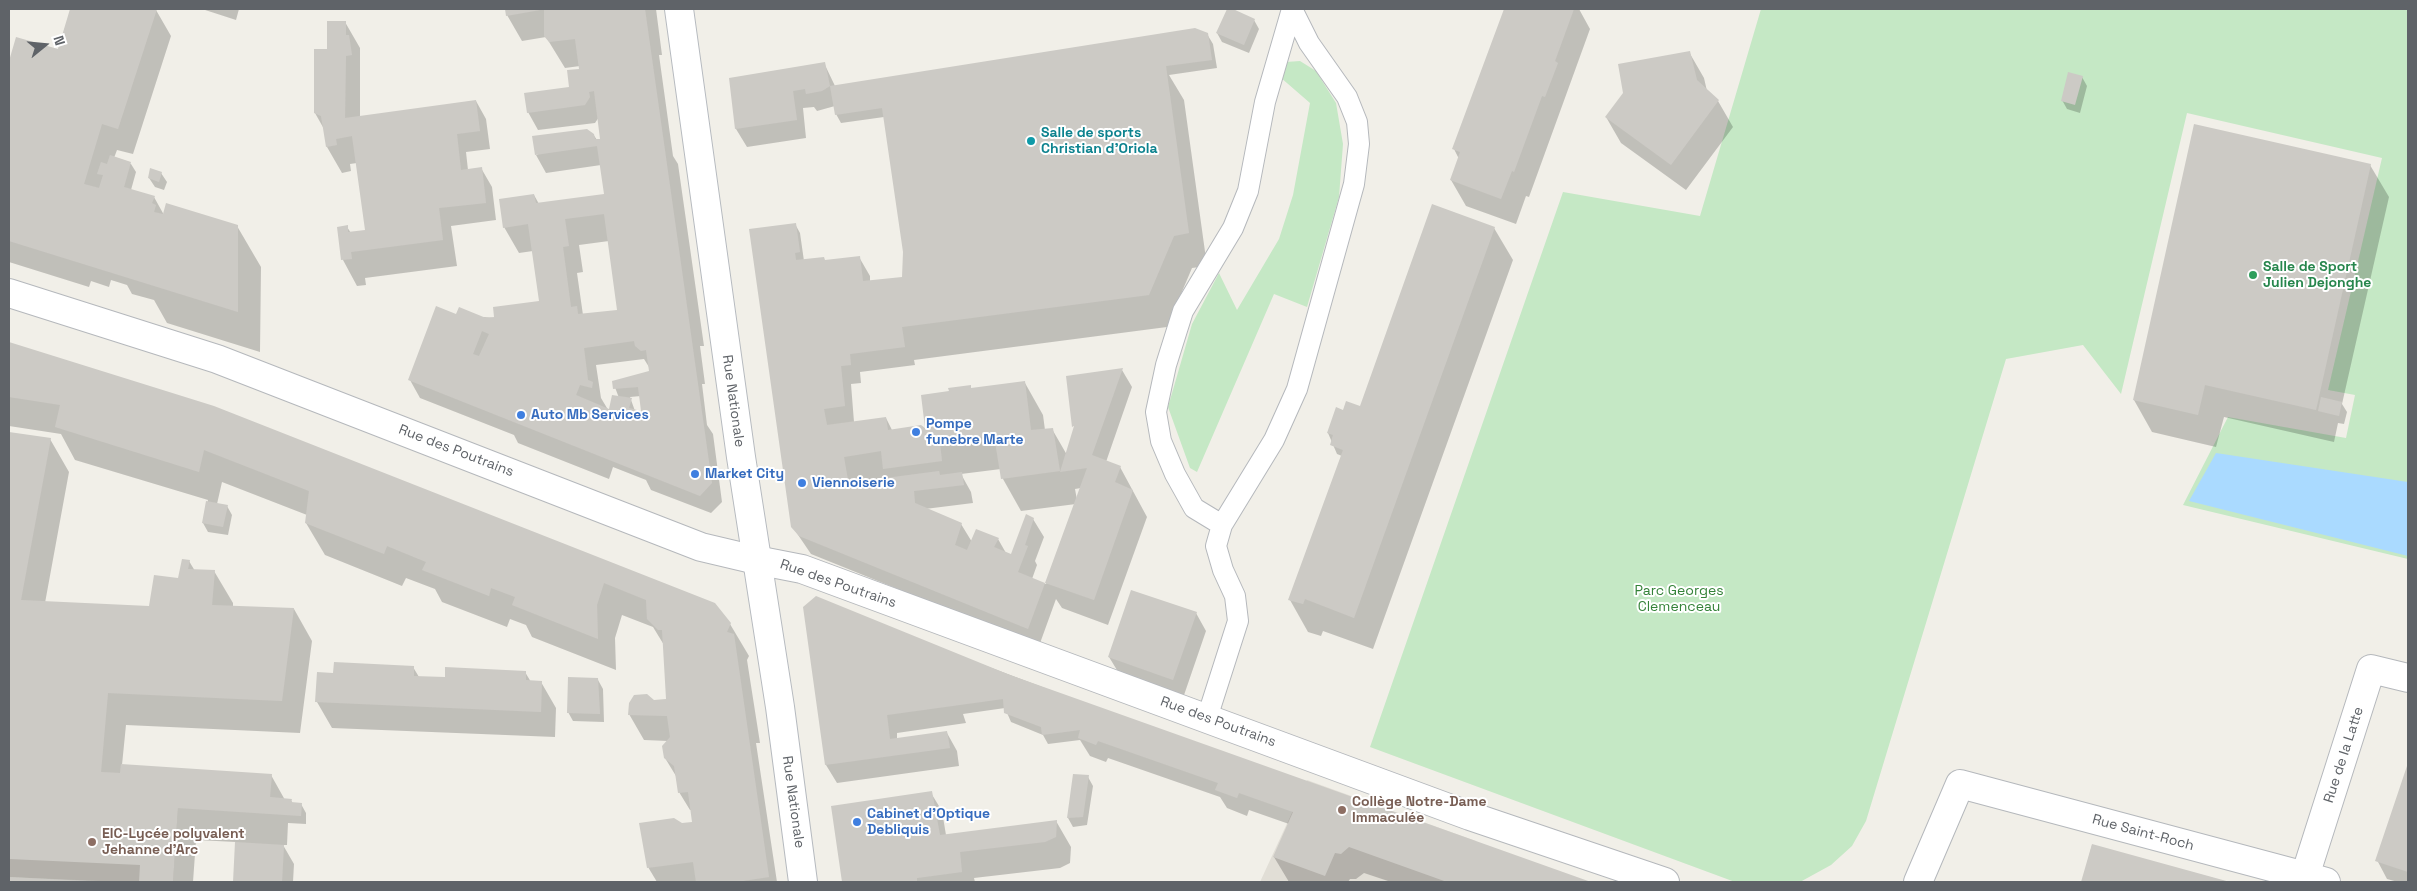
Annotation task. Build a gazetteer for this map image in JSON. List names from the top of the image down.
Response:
{
  "streets": {
    "street": [
      "Rue Nationale",
      "Rue des Poutrains",
      "Rue de la Latte",
      "Rue Saint-Roch"
    ]
  },
  "crossings": [
    ["Rue Nationale", "Rue des Poutrains"],
    ["Rue de la Latte", "Rue Saint-Roch"]
  ],
  "parks": ["Parc Georges Clemenceau"],
  "places": [
    "Salle de sports Christian d'Oriola",
    "Salle de Sport Julien Dejonghe",
    "Auto Mb Services",
    "Pompe funebre Marte",
    "Market City",
    "Viennoiserie",
    "Collège Notre-Dame Immaculée",
    "Cabinet d'Optique Debliquis",
    "EIC-Lycée polyvalent Jehanne d'Arc"
  ],
  "north": "right"
}
